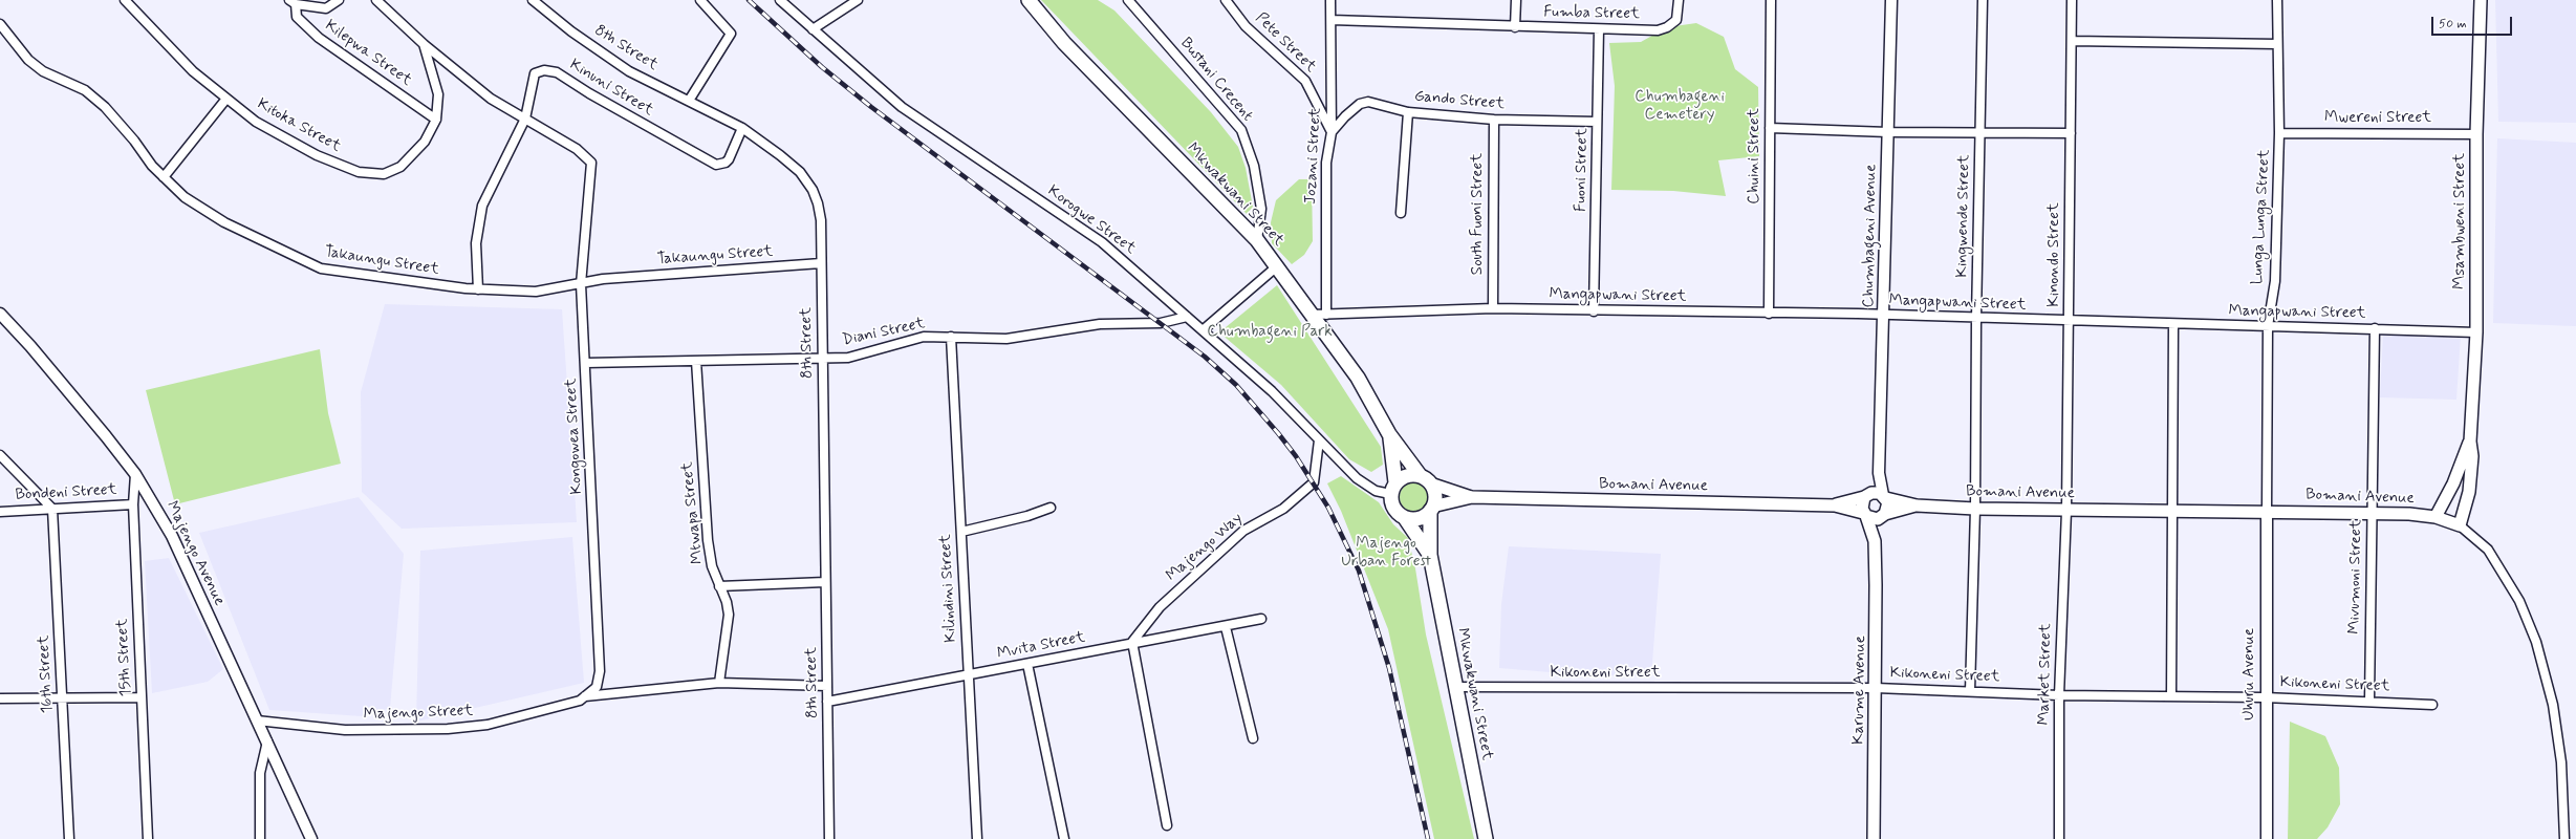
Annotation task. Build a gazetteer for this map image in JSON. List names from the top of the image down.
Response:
{
  "streets": {
    "main road": [
      "Mkwakwani Street",
      "Msambweni Street",
      "Bomani Avenue",
      "Karume Avenue"
    ],
    "street": [
      "Fumba Street",
      "Pete Street",
      "8th Street",
      "Kilepwa Street",
      "Bustani Crecent",
      "Kinuni Street",
      "Gando Street",
      "Mwereni Street",
      "Kitoka Street",
      "Jozani Street",
      "Chuini Street",
      "Fuoni Street",
      "South Fuoni Street",
      "Kingwende Street",
      "Lunga Lunga Street",
      "Korogwe Street",
      "Chumbageni Avenue",
      "Kinondo Street",
      "Takaungu Street",
      "Mangapwani Street",
      "Diani Street",
      "Kongowea Street",
      "Bondeni Street",
      "Mtwapa Street",
      "Majengo Way",
      "Majengo Avenue",
      "Mivumoni Street",
      "Kilindini Street",
      "Mvita Street",
      "15th Street",
      "Kikoneni Street",
      "16th Street",
      "Market Street",
      "Uhuru Avenue",
      "Majengo Street"
    ]
  },
  "crossings": [
    ["Fumba Street", "Jozani Street"],
    ["Fumba Street", "Fuoni Street"],
    ["Pete Street", "Gando Street"],
    ["Pete Street", "Jozani Street"],
    ["8th Street", "Kinuni Street"],
    ["8th Street", "Takaungu Street"],
    ["8th Street", "Diani Street"],
    ["8th Street", "Mvita Street"],
    ["8th Street", "Majengo Street"],
    ["Kilepwa Street", "Kitoka Street"],
    ["Bustani Crecent", "Mkwakwani Street"],
    ["Kinuni Street", "Takaungu Street"],
    ["Kinuni Street", "Kongowea Street"],
    ["Gando Street", "Jozani Street"],
    ["Gando Street", "Fuoni Street"],
    ["Gando Street", "South Fuoni Street"],
    ["Mwereni Street", "Lunga Lunga Street"],
    ["Mwereni Street", "Msambweni Street"],
    ["Jozani Street", "Mangapwani Street"],
    ["Chuini Street", "Mangapwani Street"],
    ["Fuoni Street", "Mangapwani Street"],
    ["Mkwakwani Street", "Mangapwani Street"],
    ["Mkwakwani Street", "Kikoneni Street"],
    ["South Fuoni Street", "Mangapwani Street"],
    ["Kingwende Street", "Mangapwani Street"],
    ["Kingwende Street", "Bomani Avenue"],
    ["Kingwende Street", "Kikoneni Street"],
    ["Lunga Lunga Street", "Mangapwani Street"],
    ["Lunga Lunga Street", "Bomani Avenue"],
    ["Lunga Lunga Street", "Uhuru Avenue"],
    ["Korogwe Street", "Diani Street"],
    ["Korogwe Street", "Majengo Way"],
    ["Msambweni Street", "Mangapwani Street"],
    ["Chumbageni Avenue", "Mangapwani Street"],
    ["Kinondo Street", "Mangapwani Street"],
    ["Kinondo Street", "Bomani Avenue"],
    ["Kinondo Street", "Market Street"],
    ["Takaungu Street", "Kongowea Street"],
    ["Mangapwani Street", "Mivumoni Street"],
    ["Diani Street", "Kongowea Street"],
    ["Diani Street", "Mtwapa Street"],
    ["Diani Street", "Kilindini Street"],
    ["Kongowea Street", "Majengo Street"],
    ["Bomani Avenue", "Mivumoni Street"],
    ["Bomani Avenue", "Market Street"],
    ["Bomani Avenue", "Uhuru Avenue"],
    ["Bondeni Street", "15th Street"],
    ["Bondeni Street", "16th Street"],
    ["Mtwapa Street", "Majengo Street"],
    ["Majengo Way", "Mvita Street"],
    ["Majengo Avenue", "15th Street"],
    ["Majengo Avenue", "Majengo Street"],
    ["Mivumoni Street", "Kikoneni Street"],
    ["Kilindini Street", "Mvita Street"],
    ["Kikoneni Street", "Market Street"],
    ["Kikoneni Street", "Uhuru Avenue"],
    ["Kikoneni Street", "Karume Avenue"]
  ],
  "parks": ["Chumbageni Cemetery", "Chumbageni Park", "Majengo Urban Forest"],
  "scale_bar": "50 m"
}
